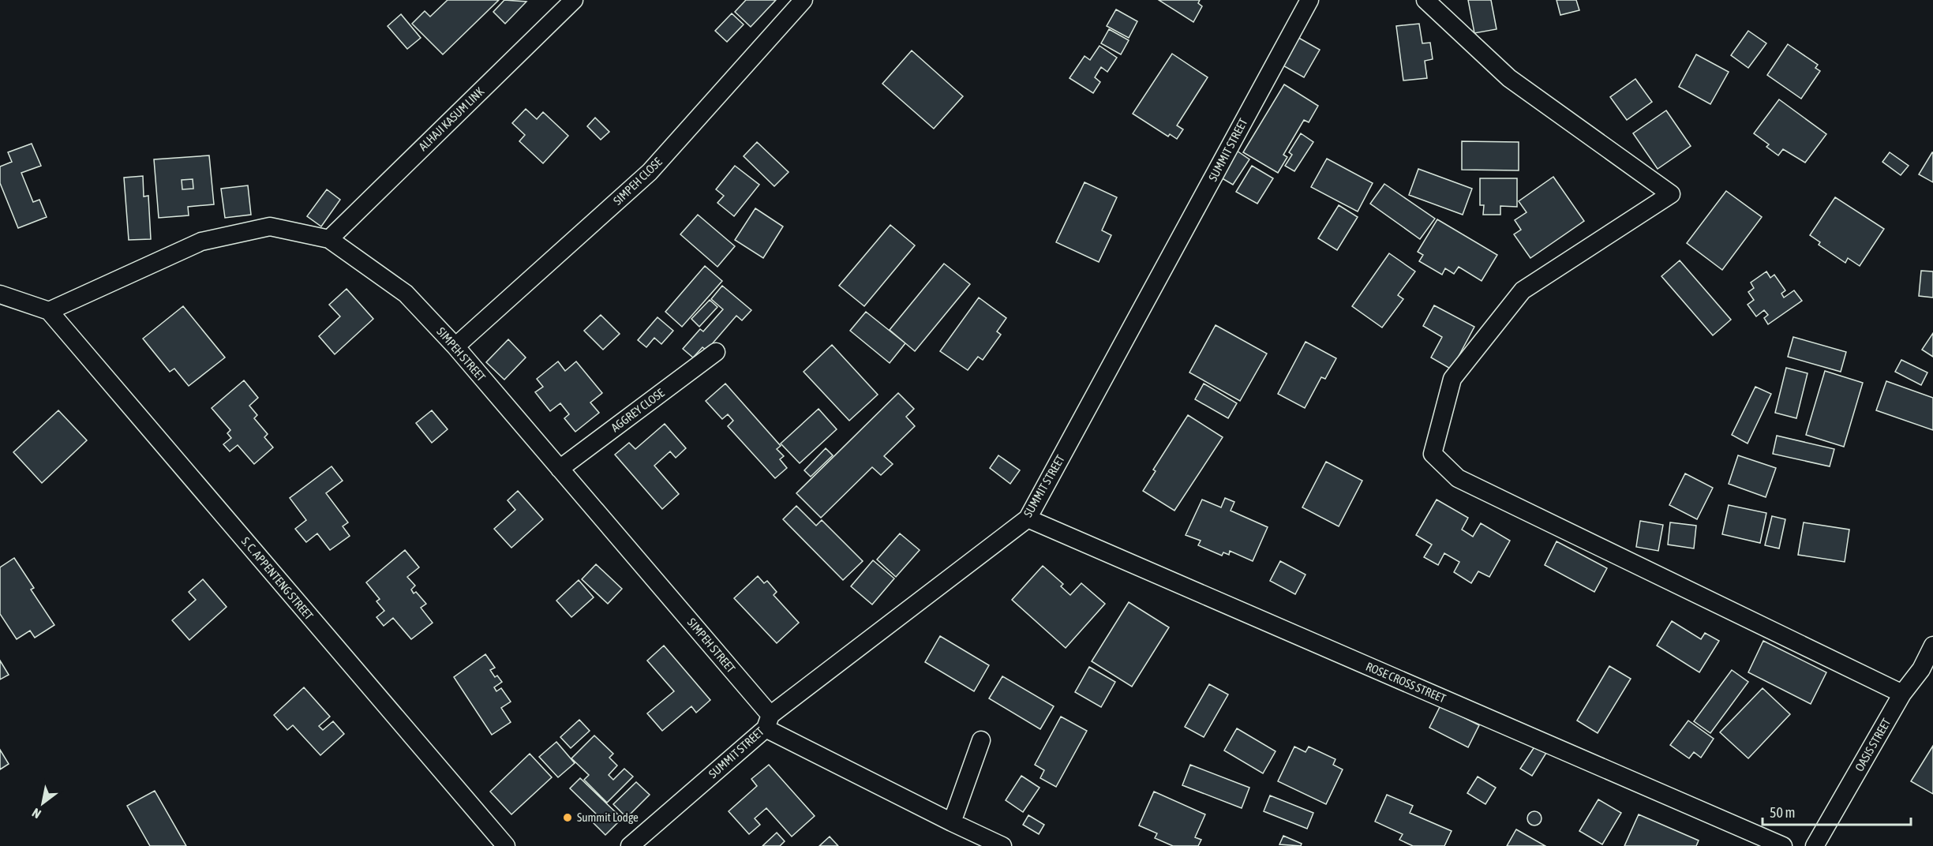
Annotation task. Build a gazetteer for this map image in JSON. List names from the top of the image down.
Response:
{
  "streets": {
    "street": [
      "ALHAJI KASUM LINK",
      "SUMMIT STREET",
      "SIMPEH CLOSE",
      "SIMPEH STREET",
      "AGGREY CLOSE",
      "S. C. APPENTENG STREET",
      "ROSE CROSS STREET",
      "OASIS STREET"
    ]
  },
  "crossings": [
    ["ALHAJI KASUM LINK", "SIMPEH STREET"],
    ["SUMMIT STREET", "SIMPEH STREET"],
    ["SUMMIT STREET", "ROSE CROSS STREET"],
    ["SIMPEH CLOSE", "SIMPEH STREET"],
    ["SIMPEH STREET", "AGGREY CLOSE"],
    ["SIMPEH STREET", "S. C. APPENTENG STREET"]
  ],
  "places": ["Summit Lodge"],
  "scale_bar": "50 m",
  "north": "bottom left"
}
